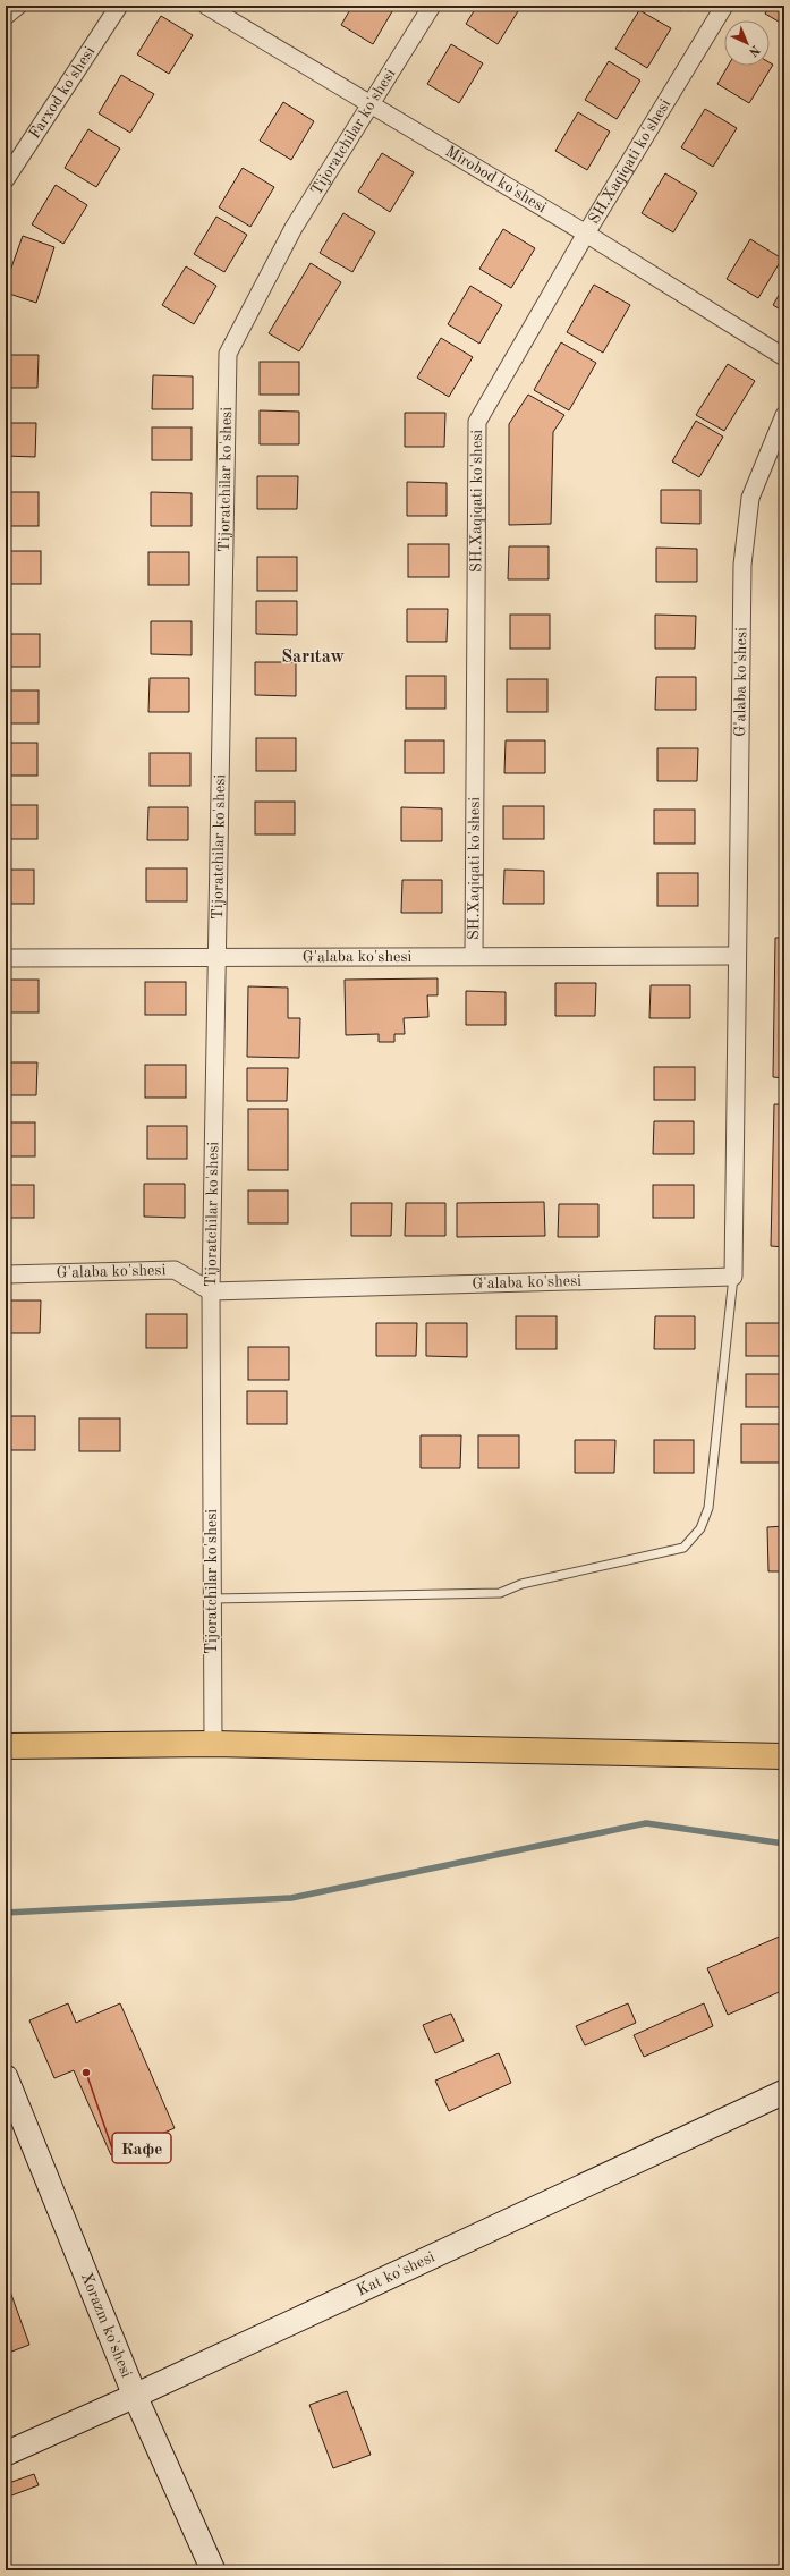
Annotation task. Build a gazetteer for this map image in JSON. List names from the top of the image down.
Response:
{
  "streets": {
    "street": [
      "Farxod ko'shesi",
      "Tijoratchilar ko'shesi",
      "SH.Xaqiqati ko'shesi",
      "Mirobod ko'shesi",
      "G'alaba ko'shesi",
      "Kat ko'shesi",
      "Xorazm ko'shesi"
    ]
  },
  "crossings": [
    ["Tijoratchilar ko'shesi", "Mirobod ko'shesi"],
    ["Tijoratchilar ko'shesi", "G'alaba ko'shesi"],
    ["SH.Xaqiqati ko'shesi", "Mirobod ko'shesi"],
    ["SH.Xaqiqati ko'shesi", "G'alaba ko'shesi"],
    ["Kat ko'shesi", "Xorazm ko'shesi"]
  ],
  "districts": ["Sarıtaw"],
  "places": ["Кафе"],
  "north": "bottom right"
}
